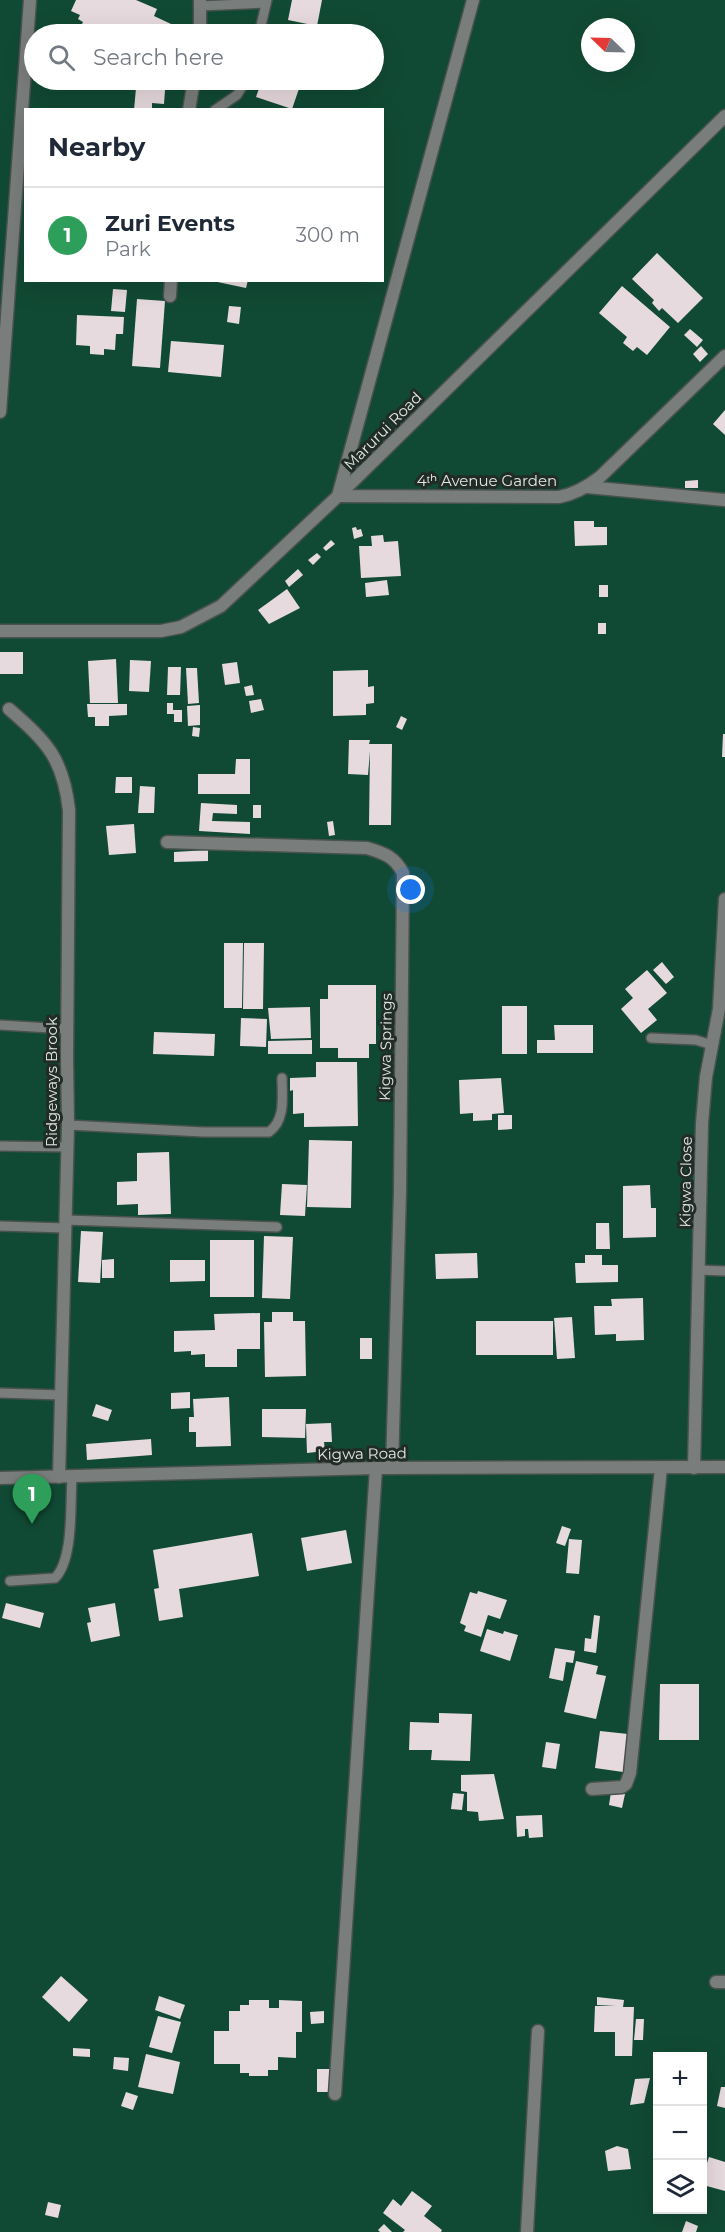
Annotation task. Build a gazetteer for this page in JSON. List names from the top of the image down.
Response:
{
  "streets": {
    "street": [
      "Marurui Road",
      "4ᵗʰ Avenue Garden",
      "Kigwa Springs",
      "Ridgeways Brook",
      "Kigwa Close",
      "Kigwa Road"
    ]
  },
  "crossings": [
    ["Marurui Road", "4ᵗʰ Avenue Garden"],
    ["Kigwa Springs", "Kigwa Road"],
    ["Ridgeways Brook", "Kigwa Road"],
    ["Kigwa Close", "Kigwa Road"]
  ],
  "north": "top left",
  "page": {
    "search": "Search here",
    "heading": "Nearby",
    "list": [
      {
        "mark": "1",
        "name": "Zuri Events",
        "note": "Park",
        "value": "300 m"
      }
    ],
    "pins": "1",
    "map_buttons": ["+", "−"]
  }
}
